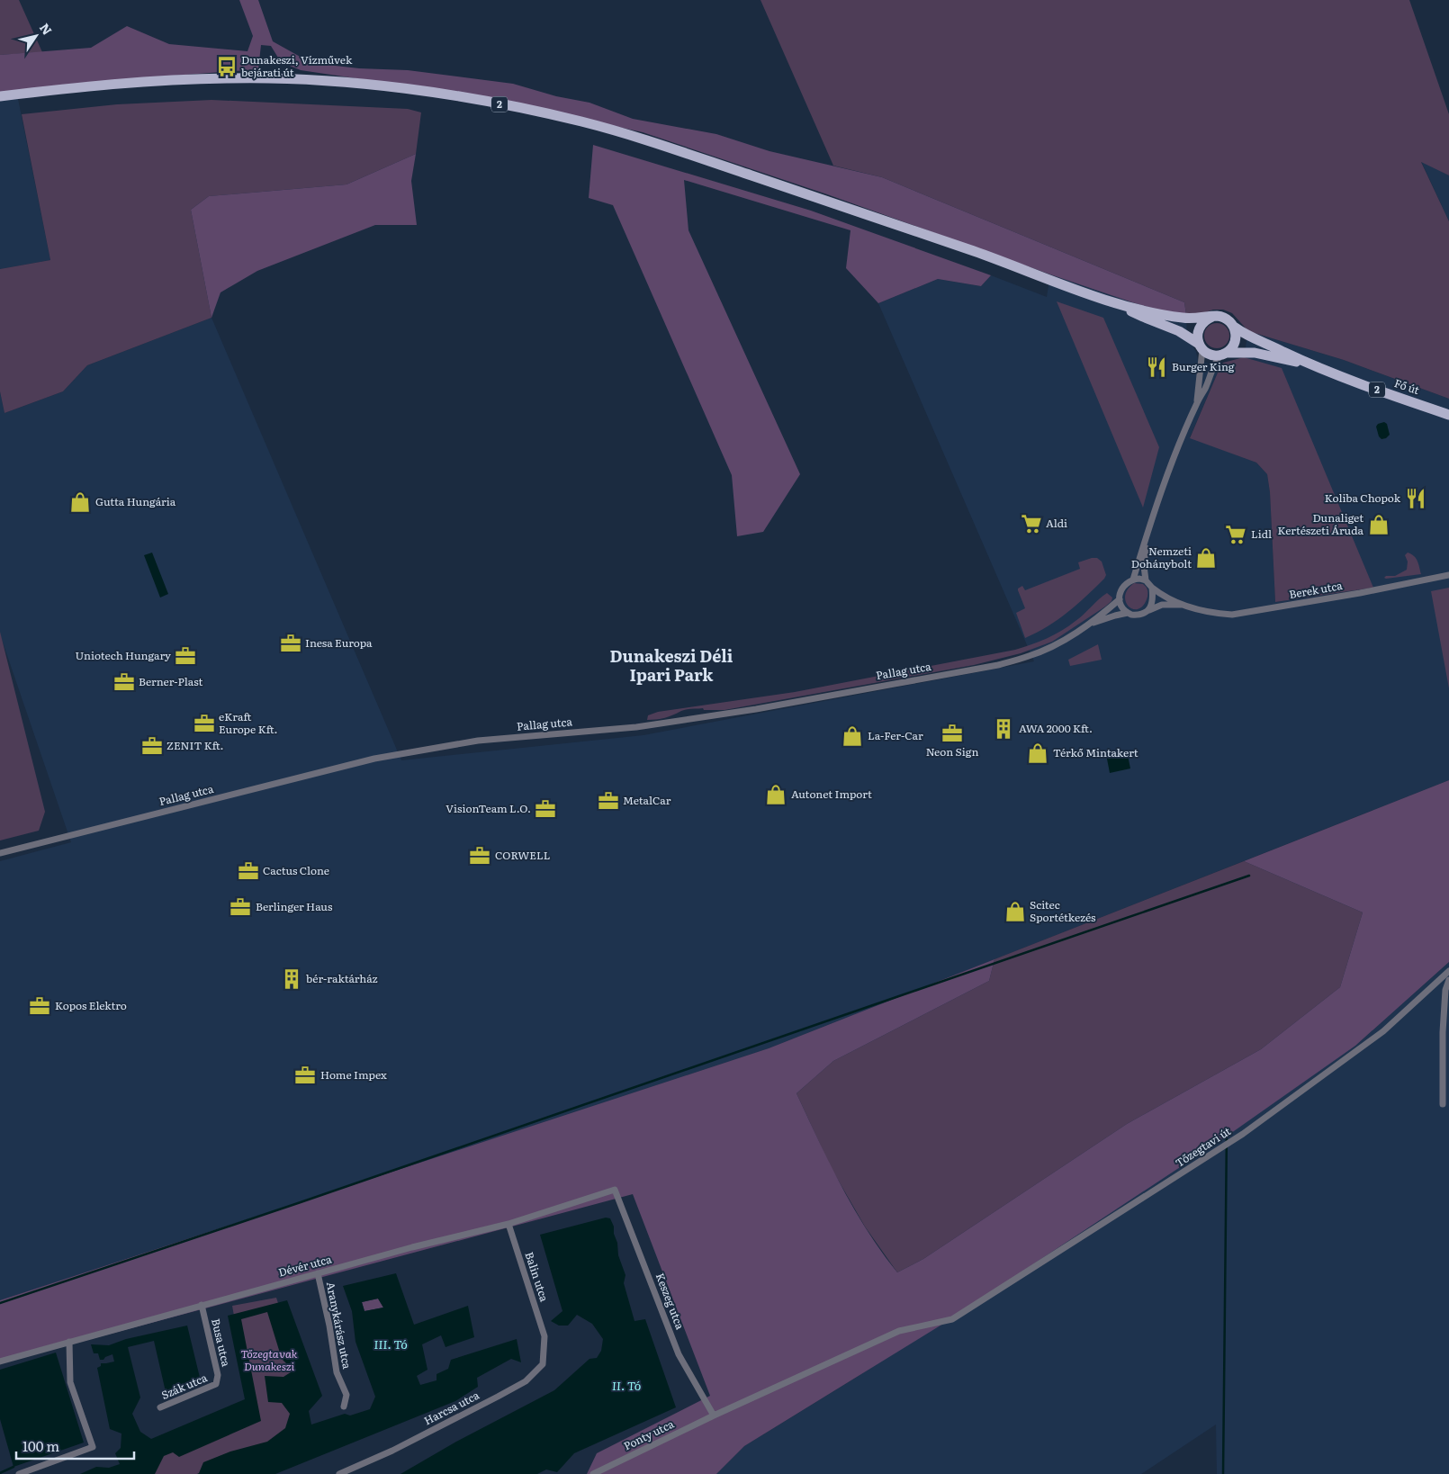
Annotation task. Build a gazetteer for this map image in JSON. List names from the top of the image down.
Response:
{
  "streets": {
    "main road": ["2", "Fő út"],
    "street": [
      "Berek utca",
      "Pallag utca",
      "Tőzegtavi út",
      "Dévér utca",
      "Balin utca",
      "Keszeg utca",
      "Aranykárász utca",
      "Busa utca",
      "Szák utca",
      "Harcsa utca",
      "Ponty utca"
    ]
  },
  "crossings": [
    ["2", "Fő út"],
    ["Berek utca", "Pallag utca"],
    ["Tőzegtavi út", "Keszeg utca"],
    ["Tőzegtavi út", "Ponty utca"],
    ["Dévér utca", "Balin utca"],
    ["Dévér utca", "Keszeg utca"],
    ["Dévér utca", "Aranykárász utca"],
    ["Dévér utca", "Busa utca"],
    ["Balin utca", "Harcsa utca"],
    ["Keszeg utca", "Ponty utca"],
    ["Busa utca", "Szák utca"]
  ],
  "districts": ["Dunakeszi Déli Ipari Park"],
  "water": ["III. Tó", "II. Tó"],
  "parks": ["Tőzegtavak Dunakeszi"],
  "places": {
    "bus stop": ["Dunakeszi, Vízművek bejárati út"],
    "restaurant": ["Burger King", "Koliba Chopok"],
    "shop": [
      "Gutta Hungária",
      "Dunaliget Kertészeti Áruda",
      "Nemzeti Dohánybolt",
      "La-Fer-Car",
      "Térkő Mintakert",
      "Autonet Import",
      "Scitec Sportétkezés"
    ],
    "supermarket": ["Aldi", "Lidl"],
    "office": [
      "Inesa Europa",
      "Uniotech Hungary",
      "Berner-Plast",
      "eKraft Europe Kft.",
      "Neon Sign",
      "ZENIT Kft.",
      "MetalCar",
      "VisionTeam L.O.",
      "CORWELL",
      "Cactus Clone",
      "Berlinger Haus",
      "Kopos Elektro",
      "Home Impex"
    ],
    "building": ["AWA 2000 Kft.", "bér-raktárház"]
  },
  "scale_bar": "100 m",
  "north": "top right"
}
